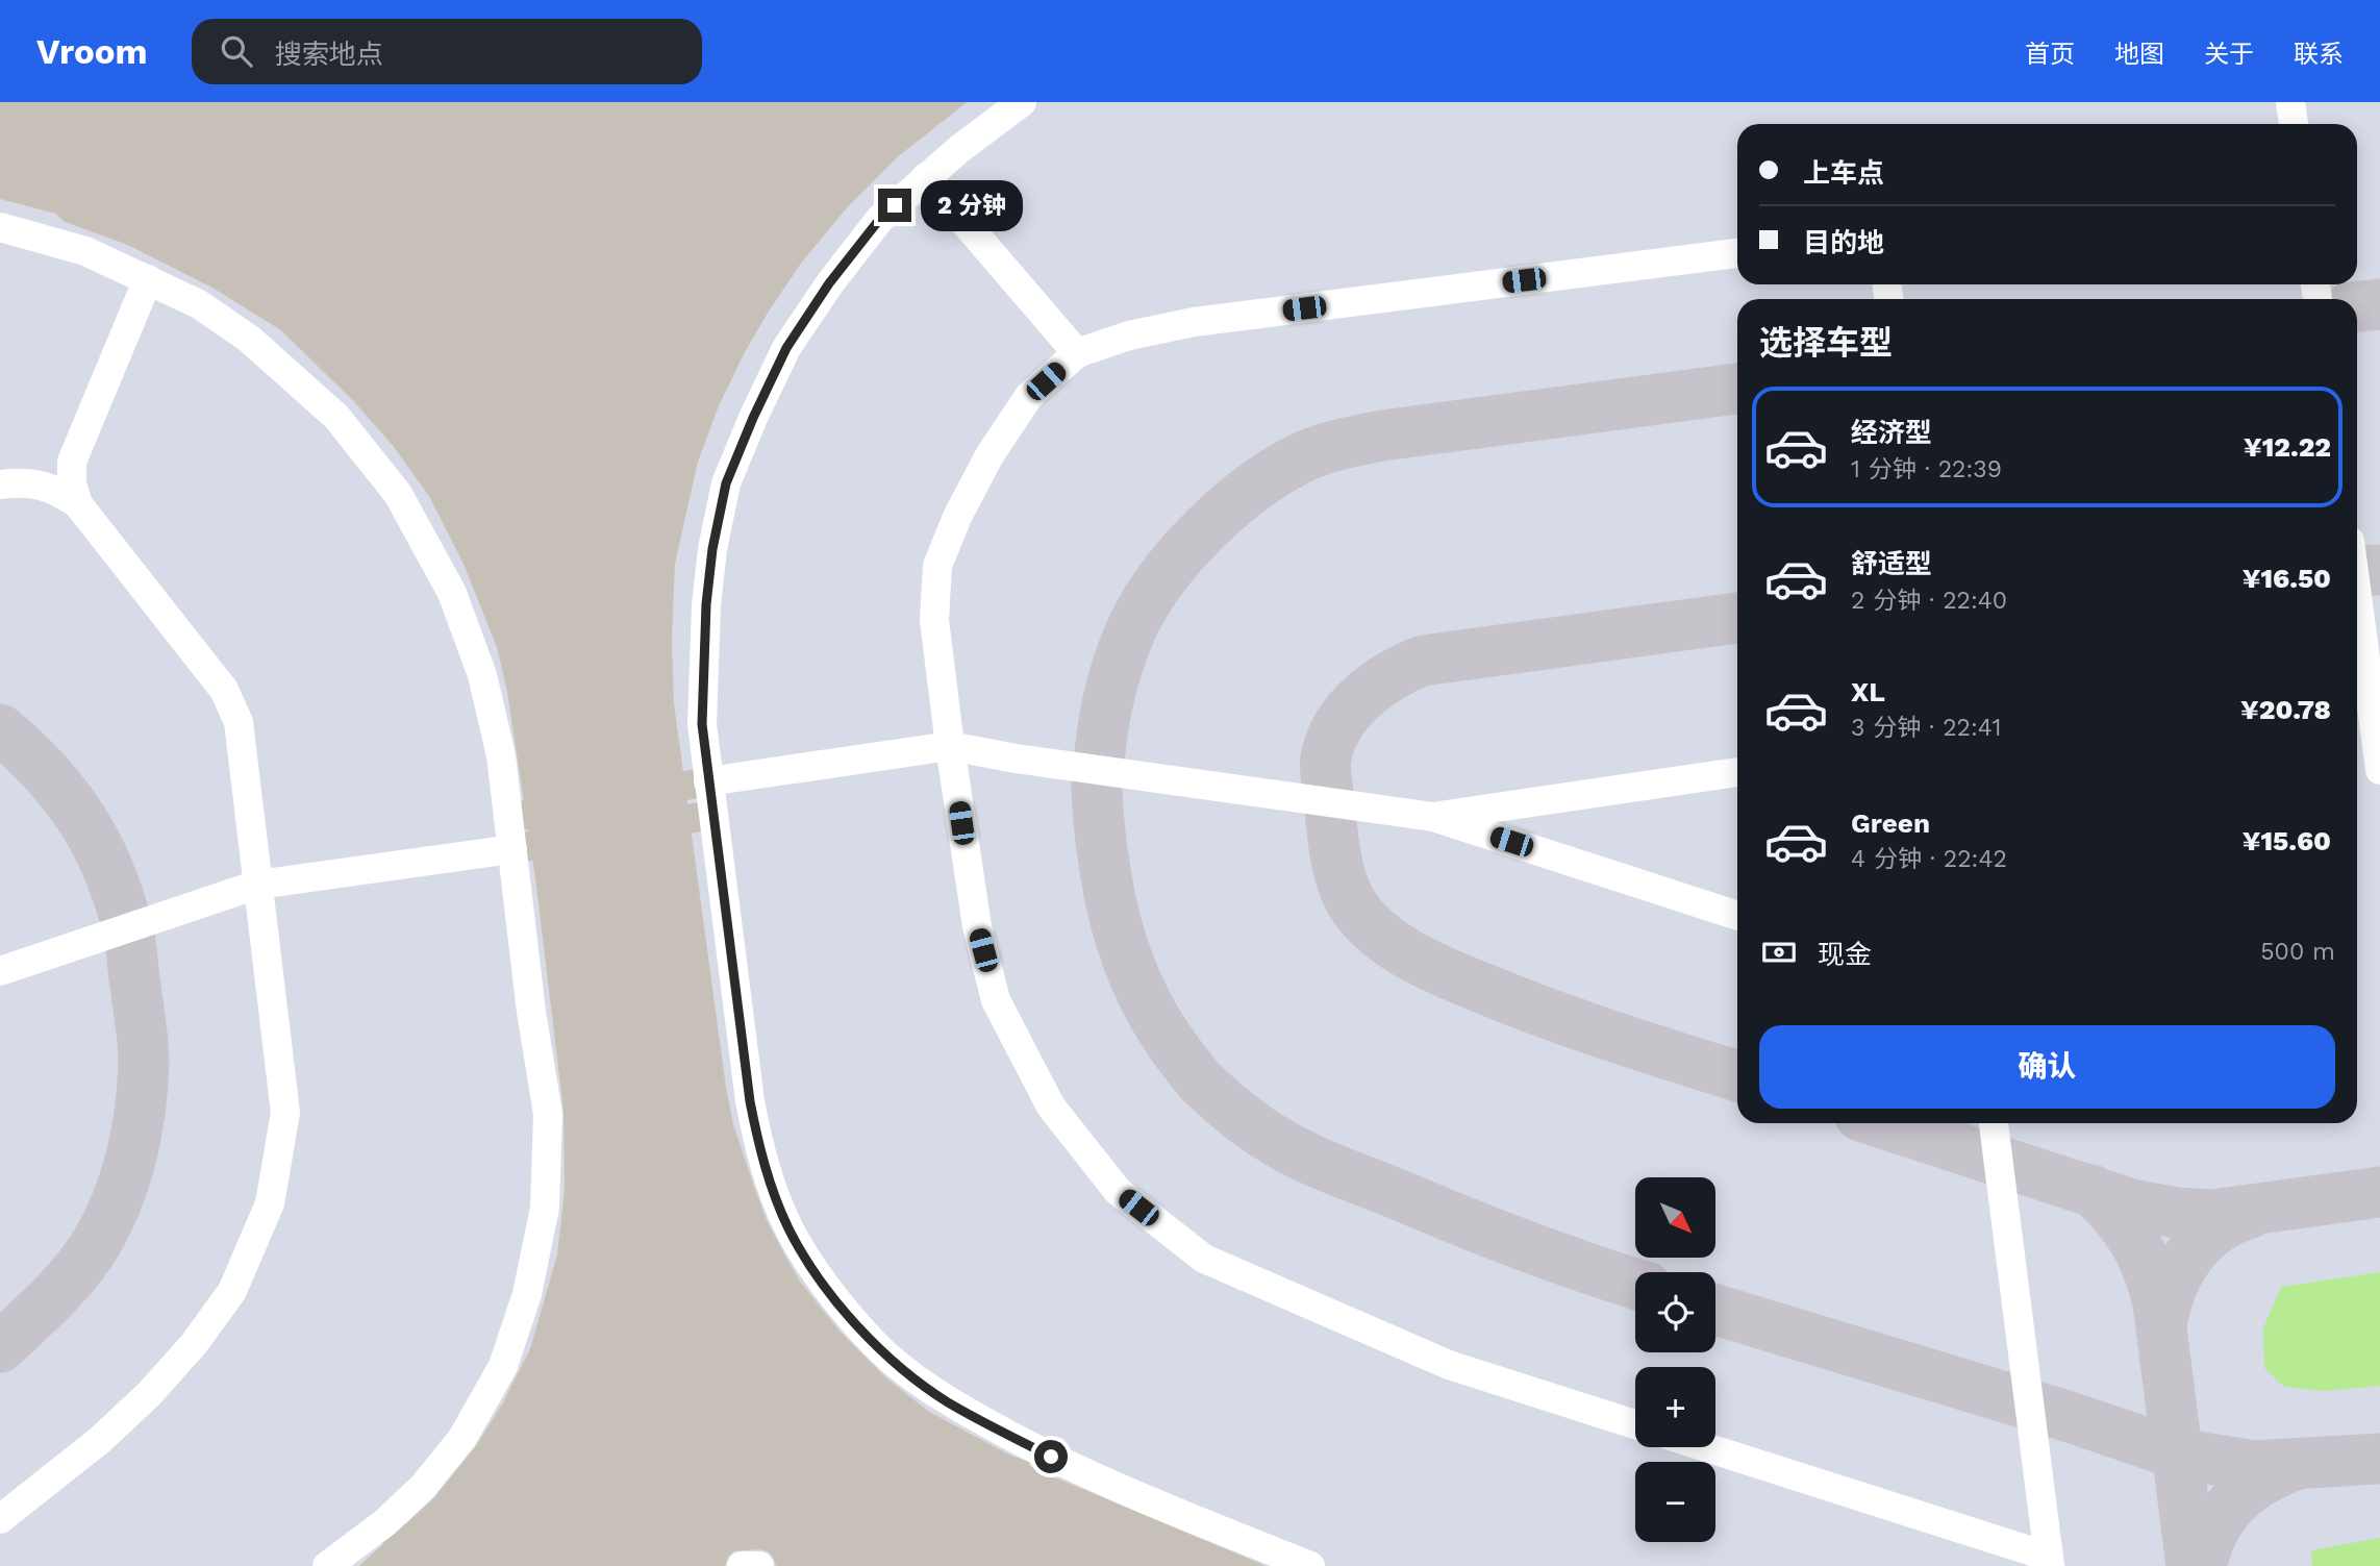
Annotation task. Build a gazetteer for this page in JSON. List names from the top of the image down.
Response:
{
  "north": "bottom right",
  "page": {
    "header": "Vroom",
    "search": "搜索地点",
    "nav": [
      "首页",
      "地图",
      "关于",
      "联系"
    ],
    "banner": ["上车点", "目的地"],
    "bubble": "2 分钟",
    "heading": "选择车型",
    "list": [
      {
        "name": "经济型",
        "note": "1 分钟 · 22:39",
        "value": "¥12.22"
      },
      {
        "name": "舒适型",
        "note": "2 分钟 · 22:40",
        "value": "¥16.50"
      },
      {
        "name": "XL",
        "note": "3 分钟 · 22:41",
        "value": "¥20.78"
      },
      {
        "name": "Green",
        "note": "4 分钟 · 22:42",
        "value": "¥15.60"
      }
    ],
    "pay": ["现金", "500 m"],
    "buttons": "确认",
    "map_buttons": ["+", "−"]
  }
}
